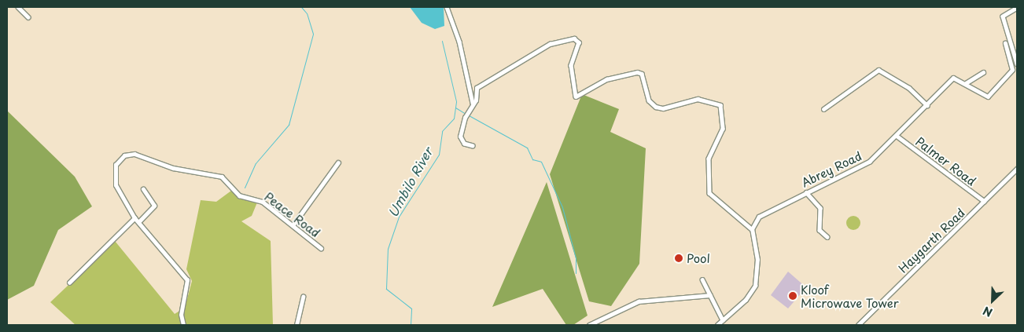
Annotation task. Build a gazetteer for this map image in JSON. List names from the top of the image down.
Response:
{
  "streets": {
    "street": [
      "Palmer Road",
      "Abrey Road",
      "Peace Road",
      "Haygarth Road"
    ]
  },
  "crossings": [
    ["Palmer Road", "Abrey Road"],
    ["Palmer Road", "Haygarth Road"]
  ],
  "water": ["Umbilo River"],
  "places": ["Pool", "Kloof Microwave Tower"],
  "north": "bottom left"
}
